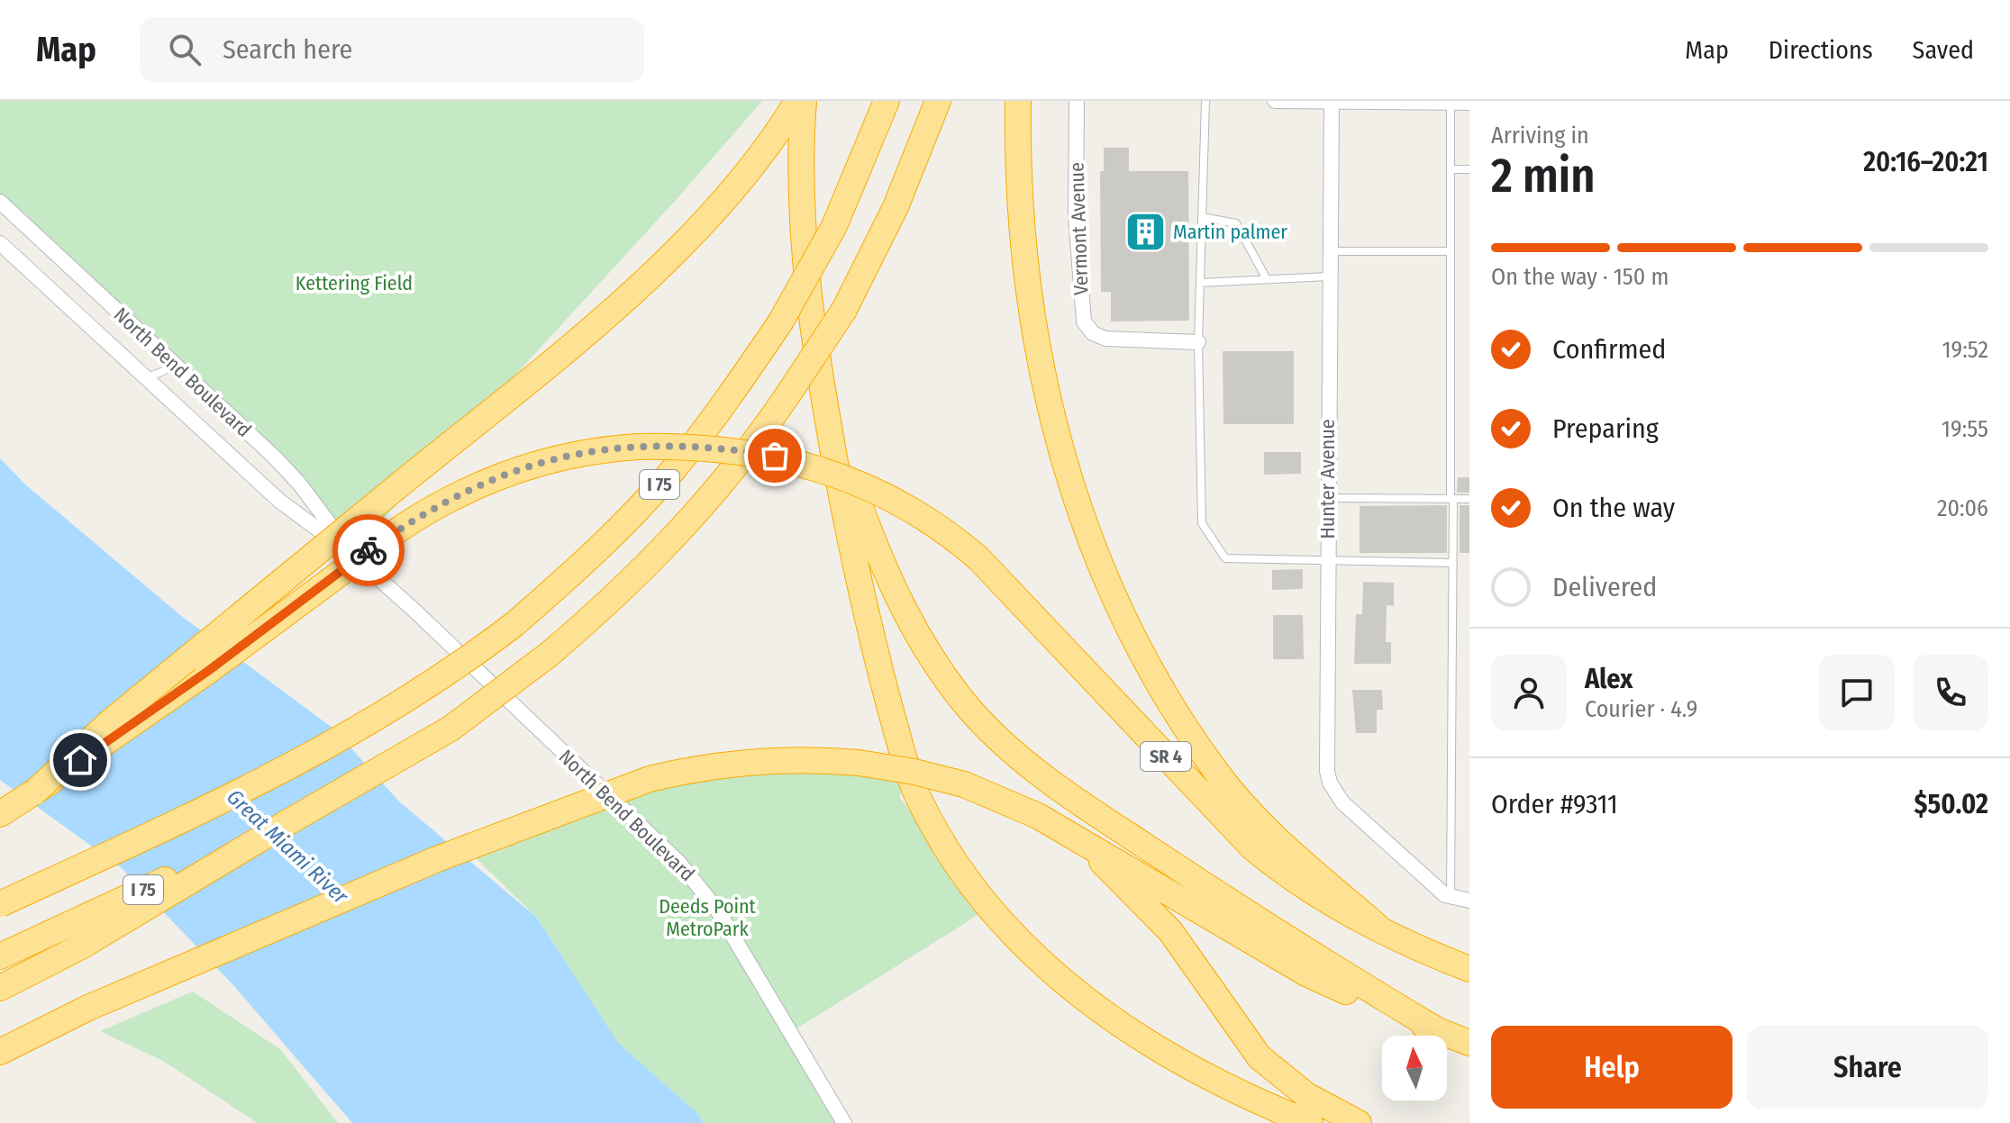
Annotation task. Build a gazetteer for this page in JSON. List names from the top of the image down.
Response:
{
  "streets": {
    "highway": ["I 75", "SR 4"],
    "street": ["Vermont Avenue", "North Bend Boulevard", "Hunter Avenue"]
  },
  "water": ["Great Miami River"],
  "parks": ["Kettering Field", "Deeds Point MetroPark"],
  "places": {
    "building": ["Martin palmer"]
  },
  "north": "top",
  "page": {
    "header": "Map",
    "search": "Search here",
    "nav": ["Map", "Directions", "Saved"],
    "heading": ["2 min", "Arriving in", "20:16–20:21"],
    "panel": [
      "Alex",
      "Courier · 4.9",
      "Order #9311",
      "$50.02"
    ],
    "bar": "On the way · 150 m",
    "list": [
      ["Confirmed", "19:52"],
      ["Preparing", "19:55"],
      ["On the way", "20:06"],
      "Delivered"
    ],
    "buttons": ["Help", "Share"]
  }
}
